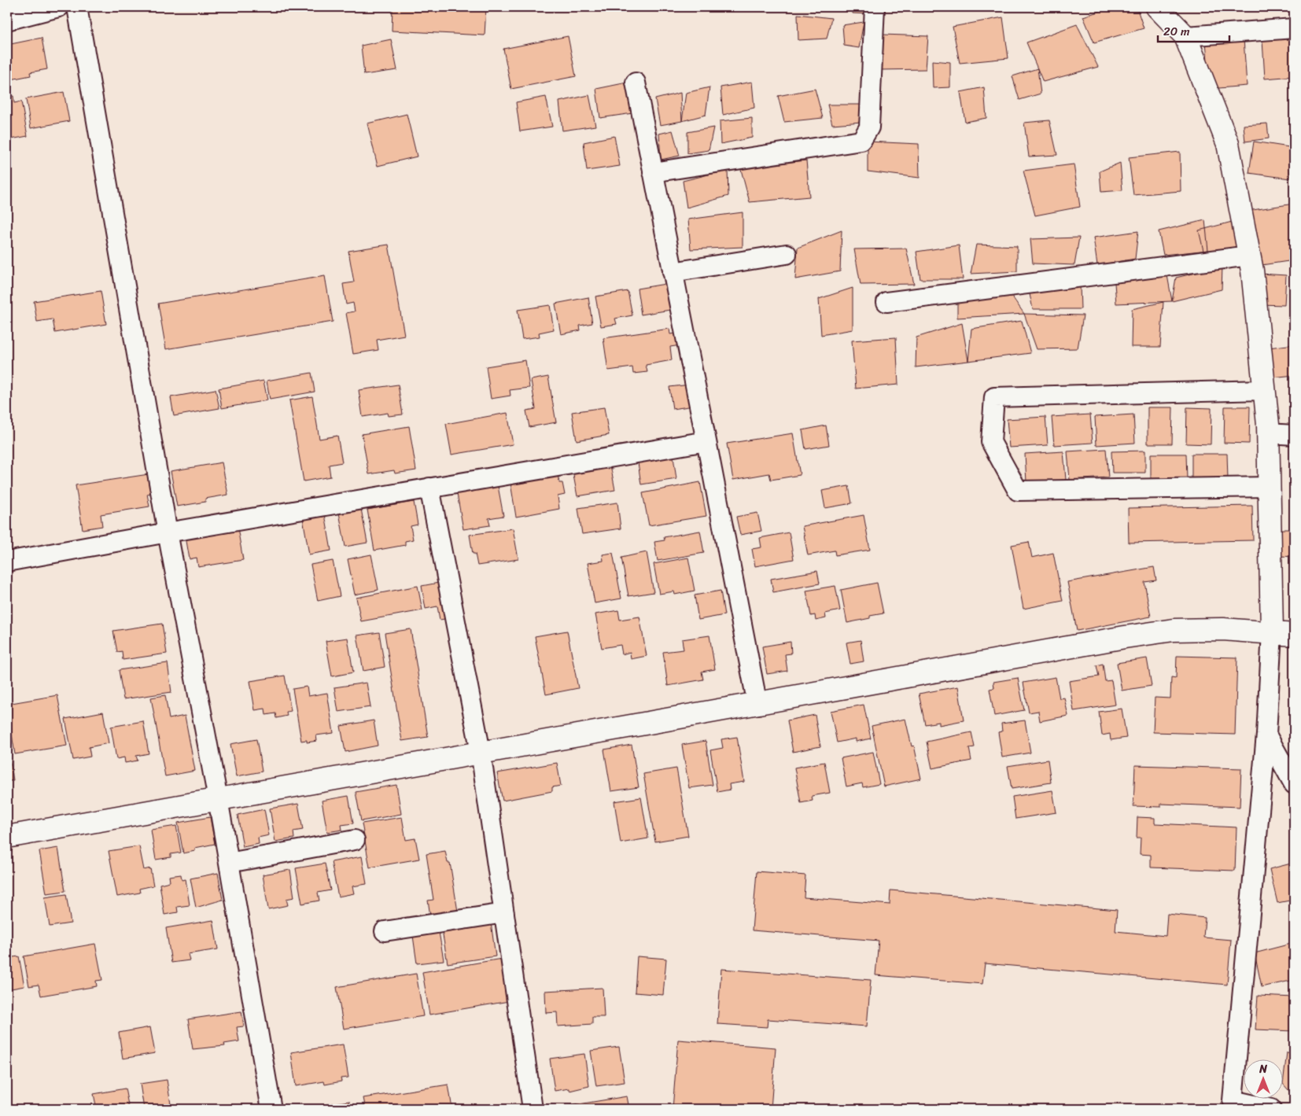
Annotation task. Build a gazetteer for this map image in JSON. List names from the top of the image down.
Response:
{
  "scale_bar": "20 m",
  "north": "top"
}
